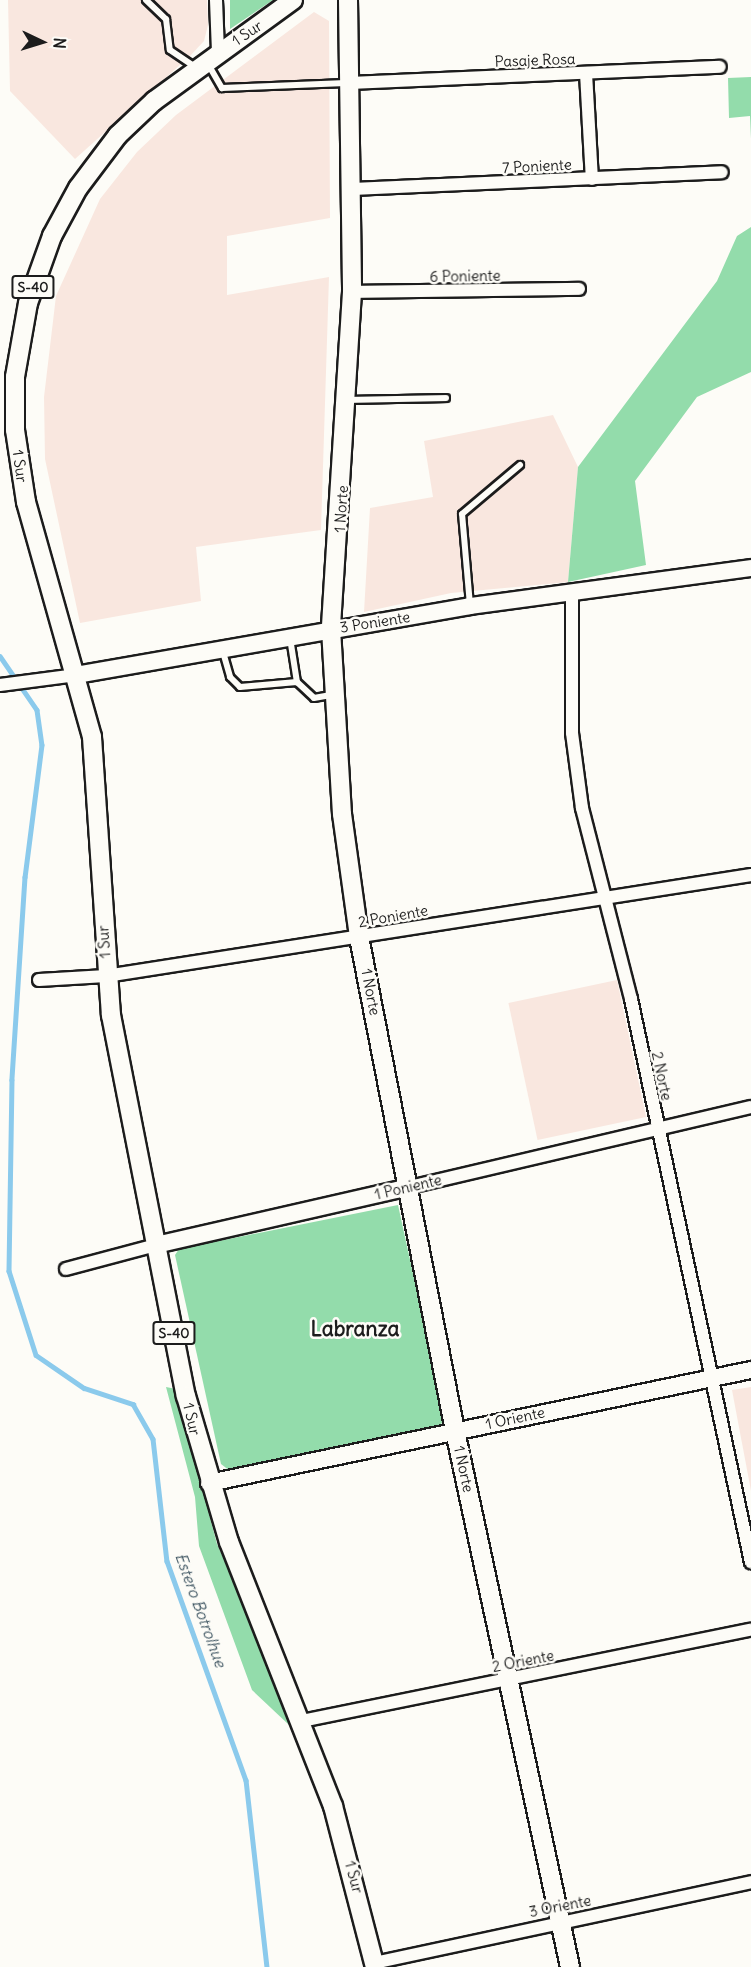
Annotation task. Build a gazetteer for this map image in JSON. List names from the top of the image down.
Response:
{
  "streets": {
    "main road": ["1 Sur", "S-40", "1 Norte"],
    "street": [
      "Pasaje Rosa",
      "7 Poniente",
      "6 Poniente",
      "3 Poniente",
      "2 Poniente",
      "2 Norte",
      "1 Poniente",
      "1 Oriente",
      "2 Oriente",
      "3 Oriente"
    ]
  },
  "crossings": [
    ["1 Sur", "3 Poniente"],
    ["1 Sur", "2 Poniente"],
    ["1 Sur", "1 Poniente"],
    ["1 Sur", "1 Oriente"],
    ["1 Sur", "2 Oriente"],
    ["1 Sur", "3 Oriente"],
    ["Pasaje Rosa", "1 Norte"],
    ["7 Poniente", "1 Norte"],
    ["6 Poniente", "1 Norte"],
    ["1 Norte", "3 Poniente"],
    ["1 Norte", "2 Poniente"],
    ["1 Norte", "1 Poniente"],
    ["1 Norte", "1 Oriente"],
    ["1 Norte", "2 Oriente"],
    ["1 Norte", "3 Oriente"],
    ["3 Poniente", "2 Norte"],
    ["2 Poniente", "2 Norte"],
    ["2 Norte", "1 Poniente"],
    ["2 Norte", "1 Oriente"]
  ],
  "districts": ["Labranza"],
  "water": ["Estero Botrolhue"],
  "north": "right"
}
